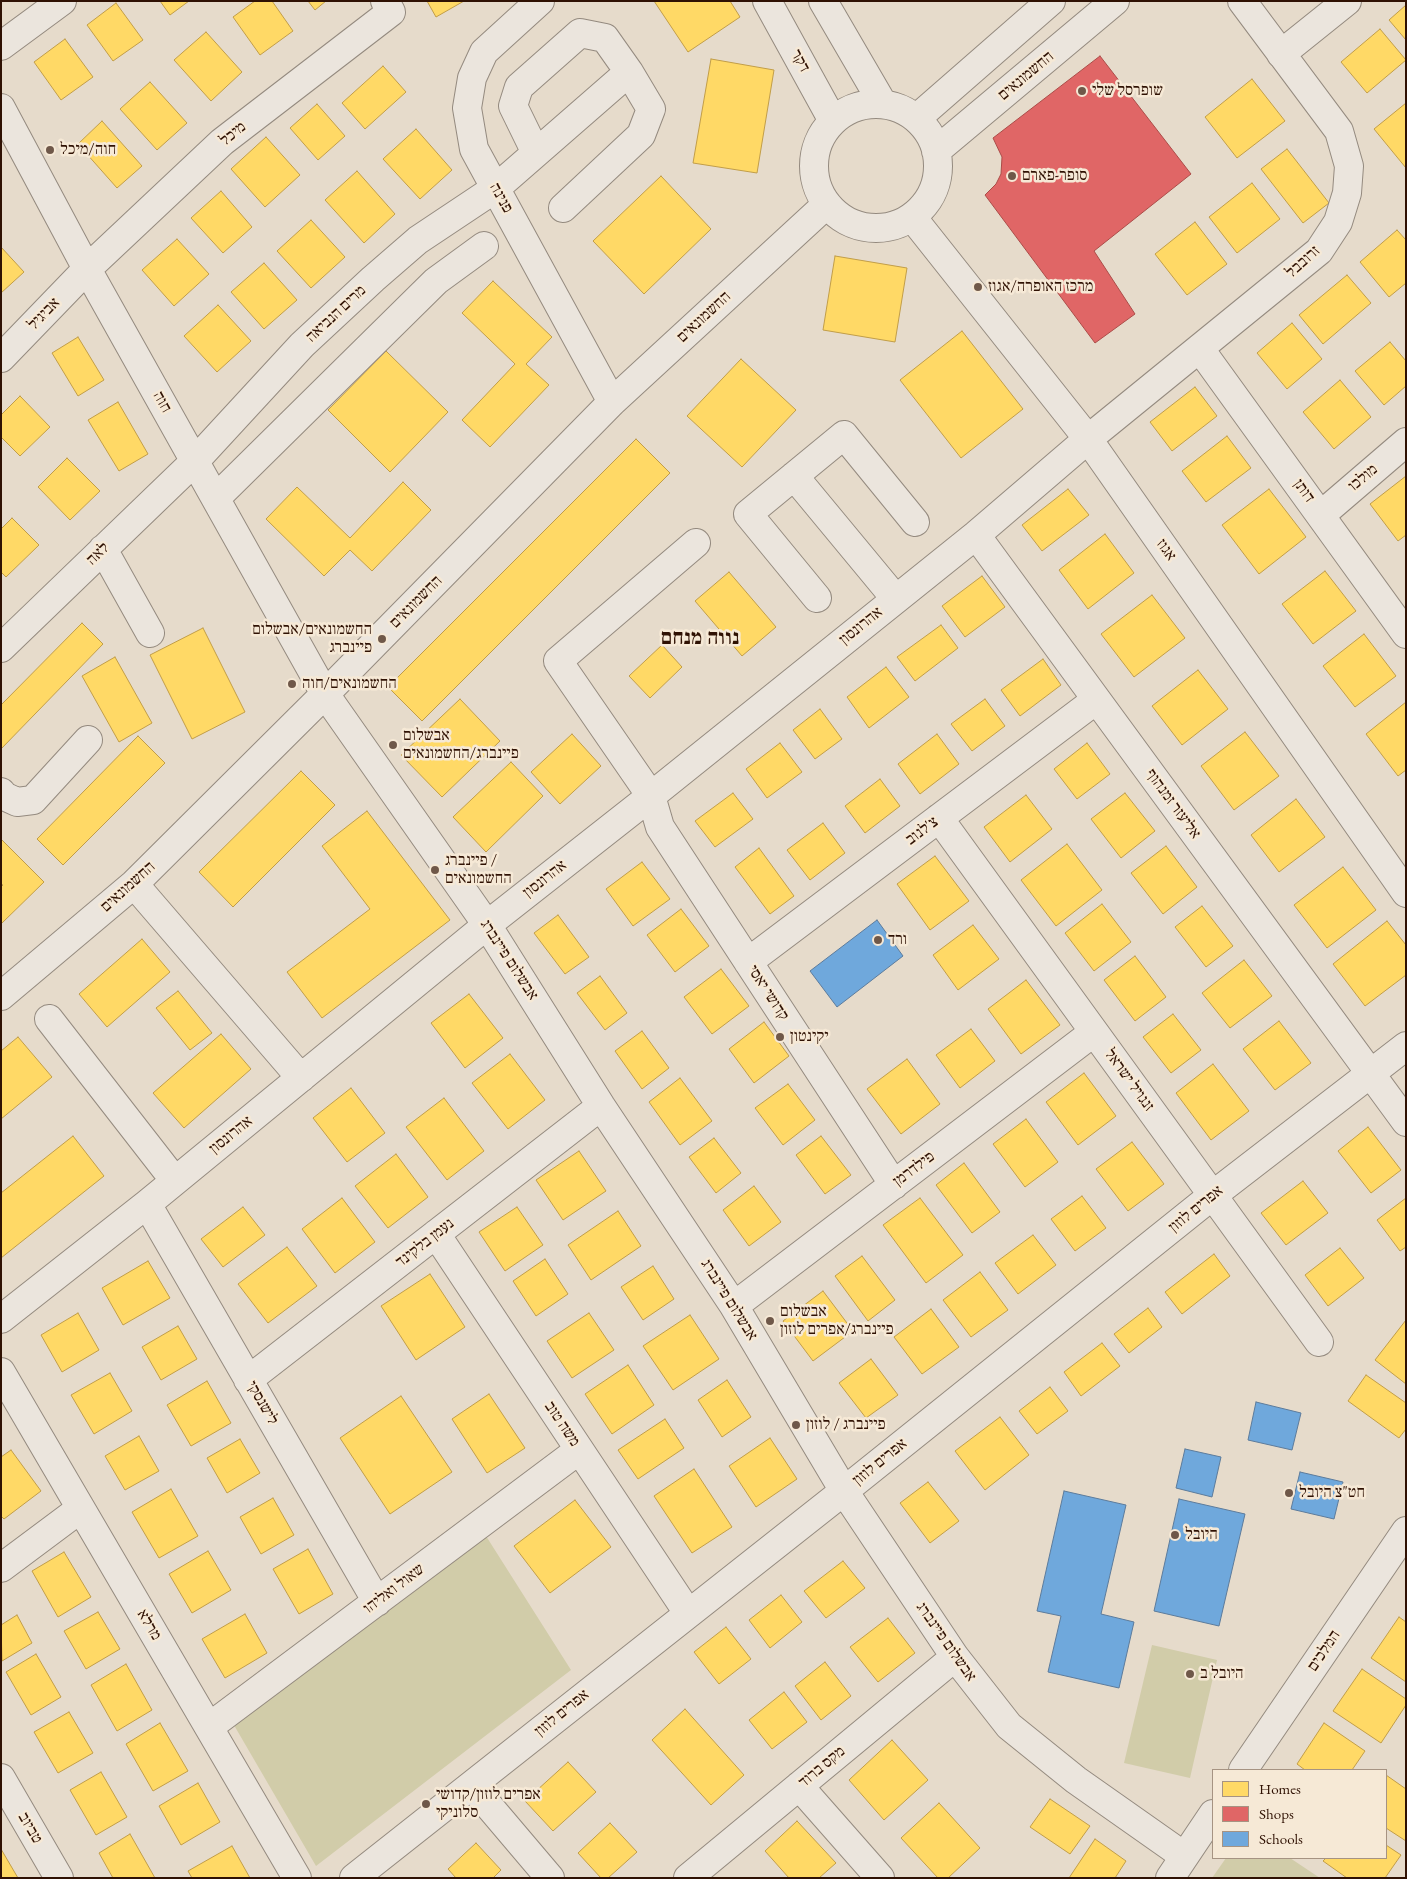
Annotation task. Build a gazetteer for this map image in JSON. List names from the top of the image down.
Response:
{
  "streets": {
    "street": [
      "דקר",
      "החשמונאים",
      "מיכל",
      "פנינה",
      "זרובבל",
      "אביגיל",
      "מרים הנביאה",
      "חוה",
      "מולכו",
      "דותן",
      "אגוז",
      "לאה",
      "אהרונסון",
      "אליעזר זמנהוף",
      "צ'לנוב",
      "אבשלום פיינברג",
      "קדושי יאסי",
      "זנגויל ישראל",
      "פילדרמן",
      "אפרים לוזון",
      "נעמן בלקינד",
      "לישנסקי",
      "משה טוב",
      "שאול ואליהו",
      "מרלא",
      "המלכים",
      "מקס ברוד",
      "טביוב"
    ]
  },
  "crossings": [
    ["דקר", "החשמונאים"],
    ["דקר", "אגוז"],
    ["החשמונאים", "פנינה"],
    ["החשמונאים", "חוה"],
    ["החשמונאים", "אגוז"],
    ["החשמונאים", "אבשלום פיינברג"],
    ["מיכל", "אביגיל"],
    ["מיכל", "חוה"],
    ["פנינה", "מרים הנביאה"],
    ["זרובבל", "דותן"],
    ["זרובבל", "אגוז"],
    ["זרובבל", "אהרונסון"],
    ["אביגיל", "חוה"],
    ["מרים הנביאה", "חוה"],
    ["מרים הנביאה", "לאה"],
    ["חוה", "לאה"],
    ["חוה", "אבשלום פיינברג"],
    ["מולכו", "דותן"],
    ["אגוז", "אהרונסון"],
    ["אהרונסון", "אליעזר זמנהוף"],
    ["אהרונסון", "אבשלום פיינברג"],
    ["אהרונסון", "קדושי יאסי"],
    ["אהרונסון", "לישנסקי"],
    ["אליעזר זמנהוף", "צ'לנוב"],
    ["אליעזר זמנהוף", "אפרים לוזון"],
    ["צ'לנוב", "קדושי יאסי"],
    ["צ'לנוב", "זנגויל ישראל"],
    ["אבשלום פיינברג", "פילדרמן"],
    ["אבשלום פיינברג", "אפרים לוזון"],
    ["אבשלום פיינברג", "נעמן בלקינד"],
    ["אבשלום פיינברג", "מקס ברוד"],
    ["קדושי יאסי", "פילדרמן"],
    ["זנגויל ישראל", "פילדרמן"],
    ["זנגויל ישראל", "אפרים לוזון"],
    ["אפרים לוזון", "משה טוב"],
    ["נעמן בלקינד", "לישנסקי"],
    ["נעמן בלקינד", "משה טוב"],
    ["לישנסקי", "שאול ואליהו"],
    ["משה טוב", "שאול ואליהו"],
    ["שאול ואליהו", "מרלא"]
  ],
  "districts": ["נווה מנחם"],
  "places": [
    "שופרסל שלי",
    "חוה/מיכל",
    "סופר-פארם",
    "מרכז האופרה/אגוז",
    "החשמונאים/אבשלום פיינברג",
    "החשמונאים/חוה",
    "אבשלום פיינברג/החשמונאים",
    "פיינברג / החשמונאים",
    "ורד",
    "יקינטון",
    "אבשלום פיינברג/אפרים לוזון",
    "פיינברג / לוזון",
    "חט\"צ היובל",
    "היובל",
    "היובל ב",
    "אפרים לוזון/קדושי סלוניקי"
  ],
  "legend": ["Homes", "Shops", "Schools"]
}
